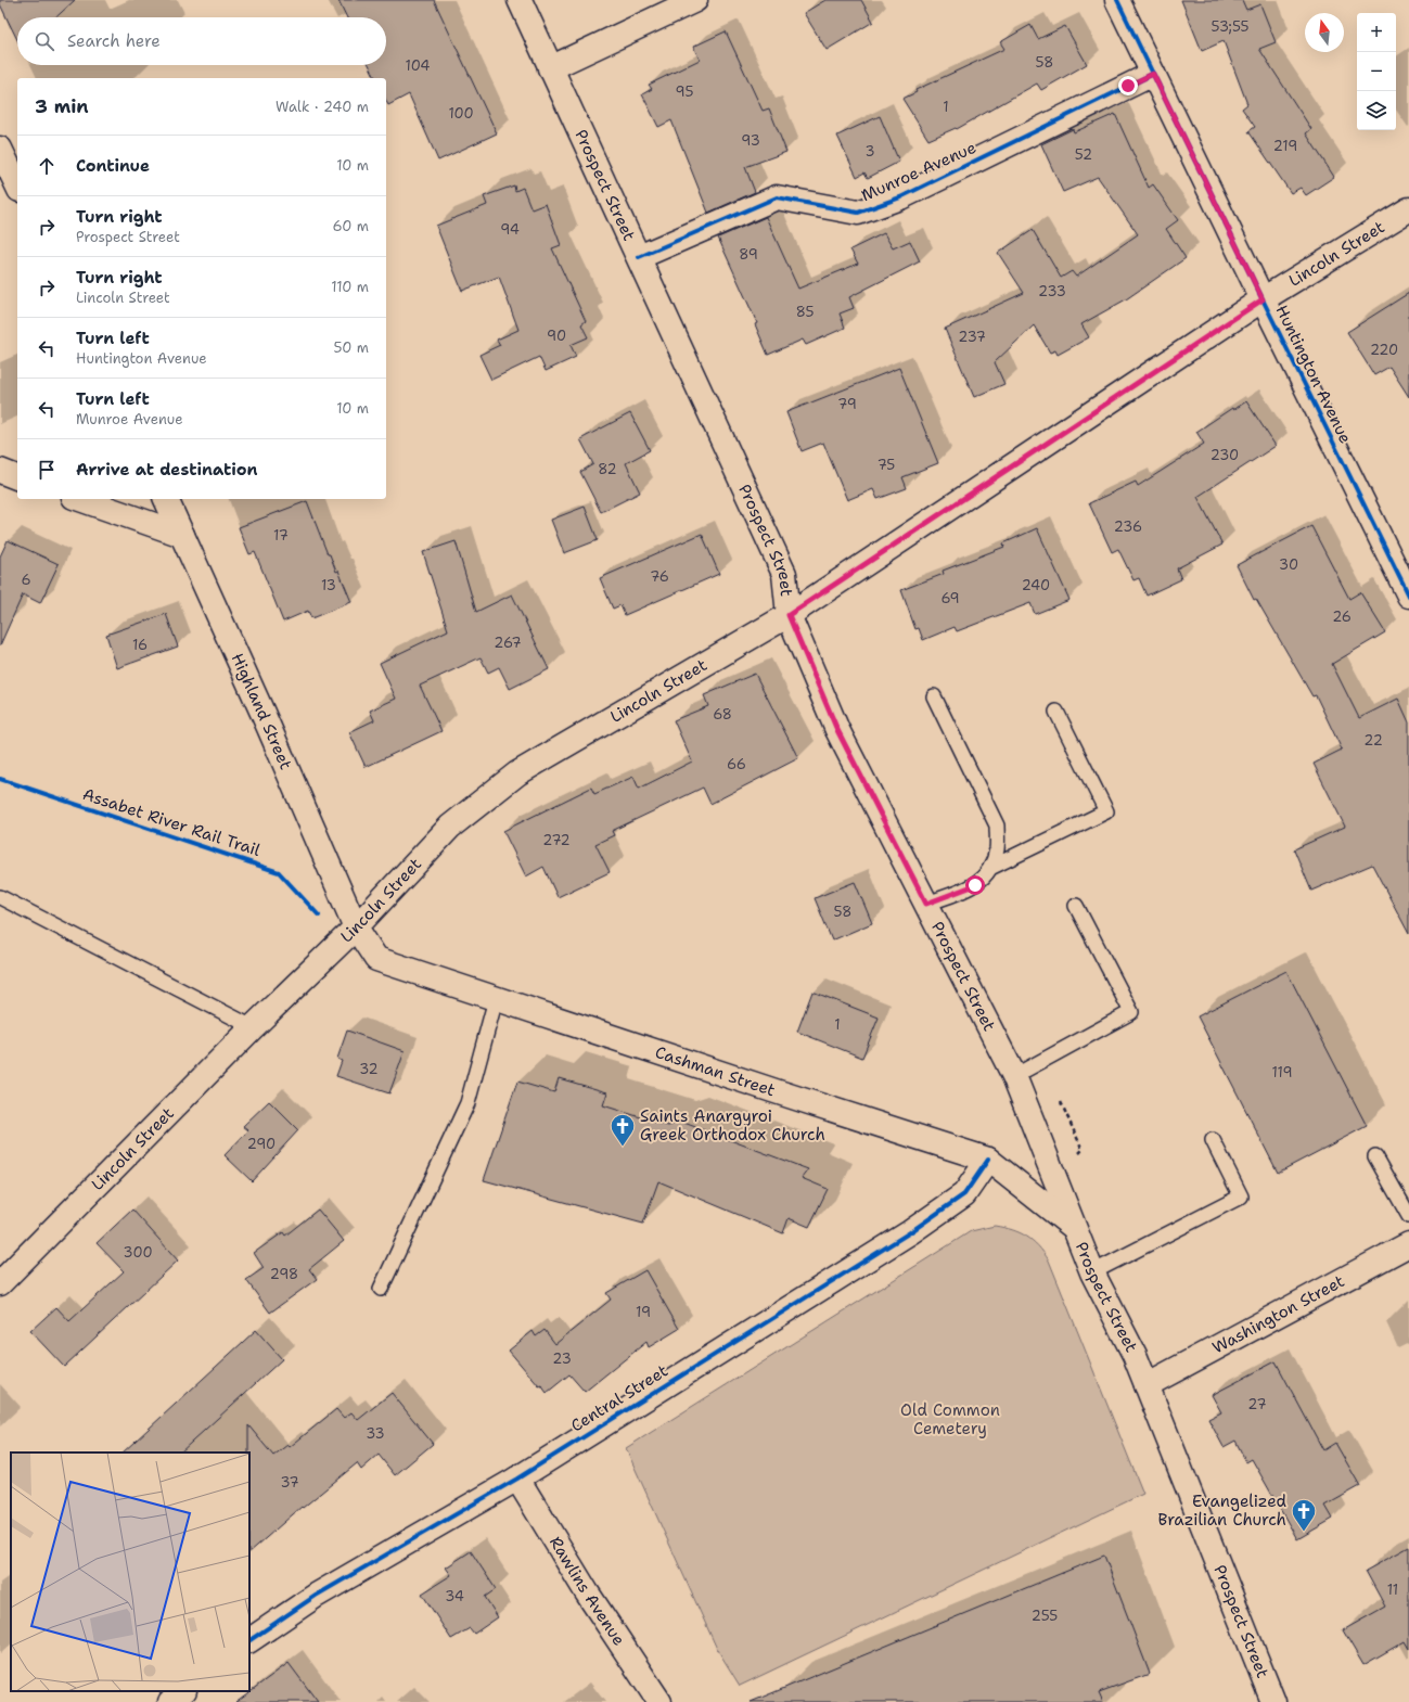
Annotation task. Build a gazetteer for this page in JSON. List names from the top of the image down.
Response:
{
  "streets": {
    "main road": [
      "Munroe Avenue",
      "Prospect Street",
      "Lincoln Street",
      "Huntington Avenue",
      "Highland Street",
      "Cashman Street",
      "Washington Street",
      "Central Street",
      "Rawlins Avenue"
    ],
    "cycle path": ["Assabet River Rail Trail"]
  },
  "crossings": [
    ["Munroe Avenue", "Prospect Street"],
    ["Munroe Avenue", "Huntington Avenue"],
    ["Prospect Street", "Lincoln Street"],
    ["Prospect Street", "Cashman Street"],
    ["Prospect Street", "Washington Street"],
    ["Lincoln Street", "Huntington Avenue"],
    ["Lincoln Street", "Highland Street"],
    ["Lincoln Street", "Cashman Street"],
    ["Highland Street", "Cashman Street"],
    ["Cashman Street", "Central Street"],
    ["Central Street", "Rawlins Avenue"]
  ],
  "parks": ["Old Common Cemetery"],
  "places": {
    "church": ["Saints Anargyroi Greek Orthodox Church", "Evangelized Brazilian Church"]
  },
  "house_numbers": [
    "53;55",
    "58",
    "104",
    "95",
    "1",
    "100",
    "93",
    "219",
    "3",
    "52",
    "94",
    "89",
    "233",
    "85",
    "90",
    "237",
    "220",
    "79",
    "230",
    "75",
    "82",
    "236",
    "17",
    "30",
    "76",
    "6",
    "13",
    "240",
    "69",
    "26",
    "267",
    "16",
    "68",
    "22",
    "66",
    "272",
    "58",
    "1",
    "32",
    "119",
    "290",
    "300",
    "298",
    "19",
    "23",
    "27",
    "33",
    "37",
    "11",
    "34",
    "255"
  ],
  "north": "top",
  "page": {
    "map_buttons": ["+", "−"],
    "search": "Search here",
    "heading": ["3 min", "Walk · 240 m"],
    "list": [
      ["Continue", "10 m"],
      ["Turn right", "Prospect Street", "60 m"],
      ["Turn right", "Lincoln Street", "110 m"],
      ["Turn left", "Huntington Avenue", "50 m"],
      ["Turn left", "Munroe Avenue", "10 m"],
      "Arrive at destination"
    ]
  }
}
